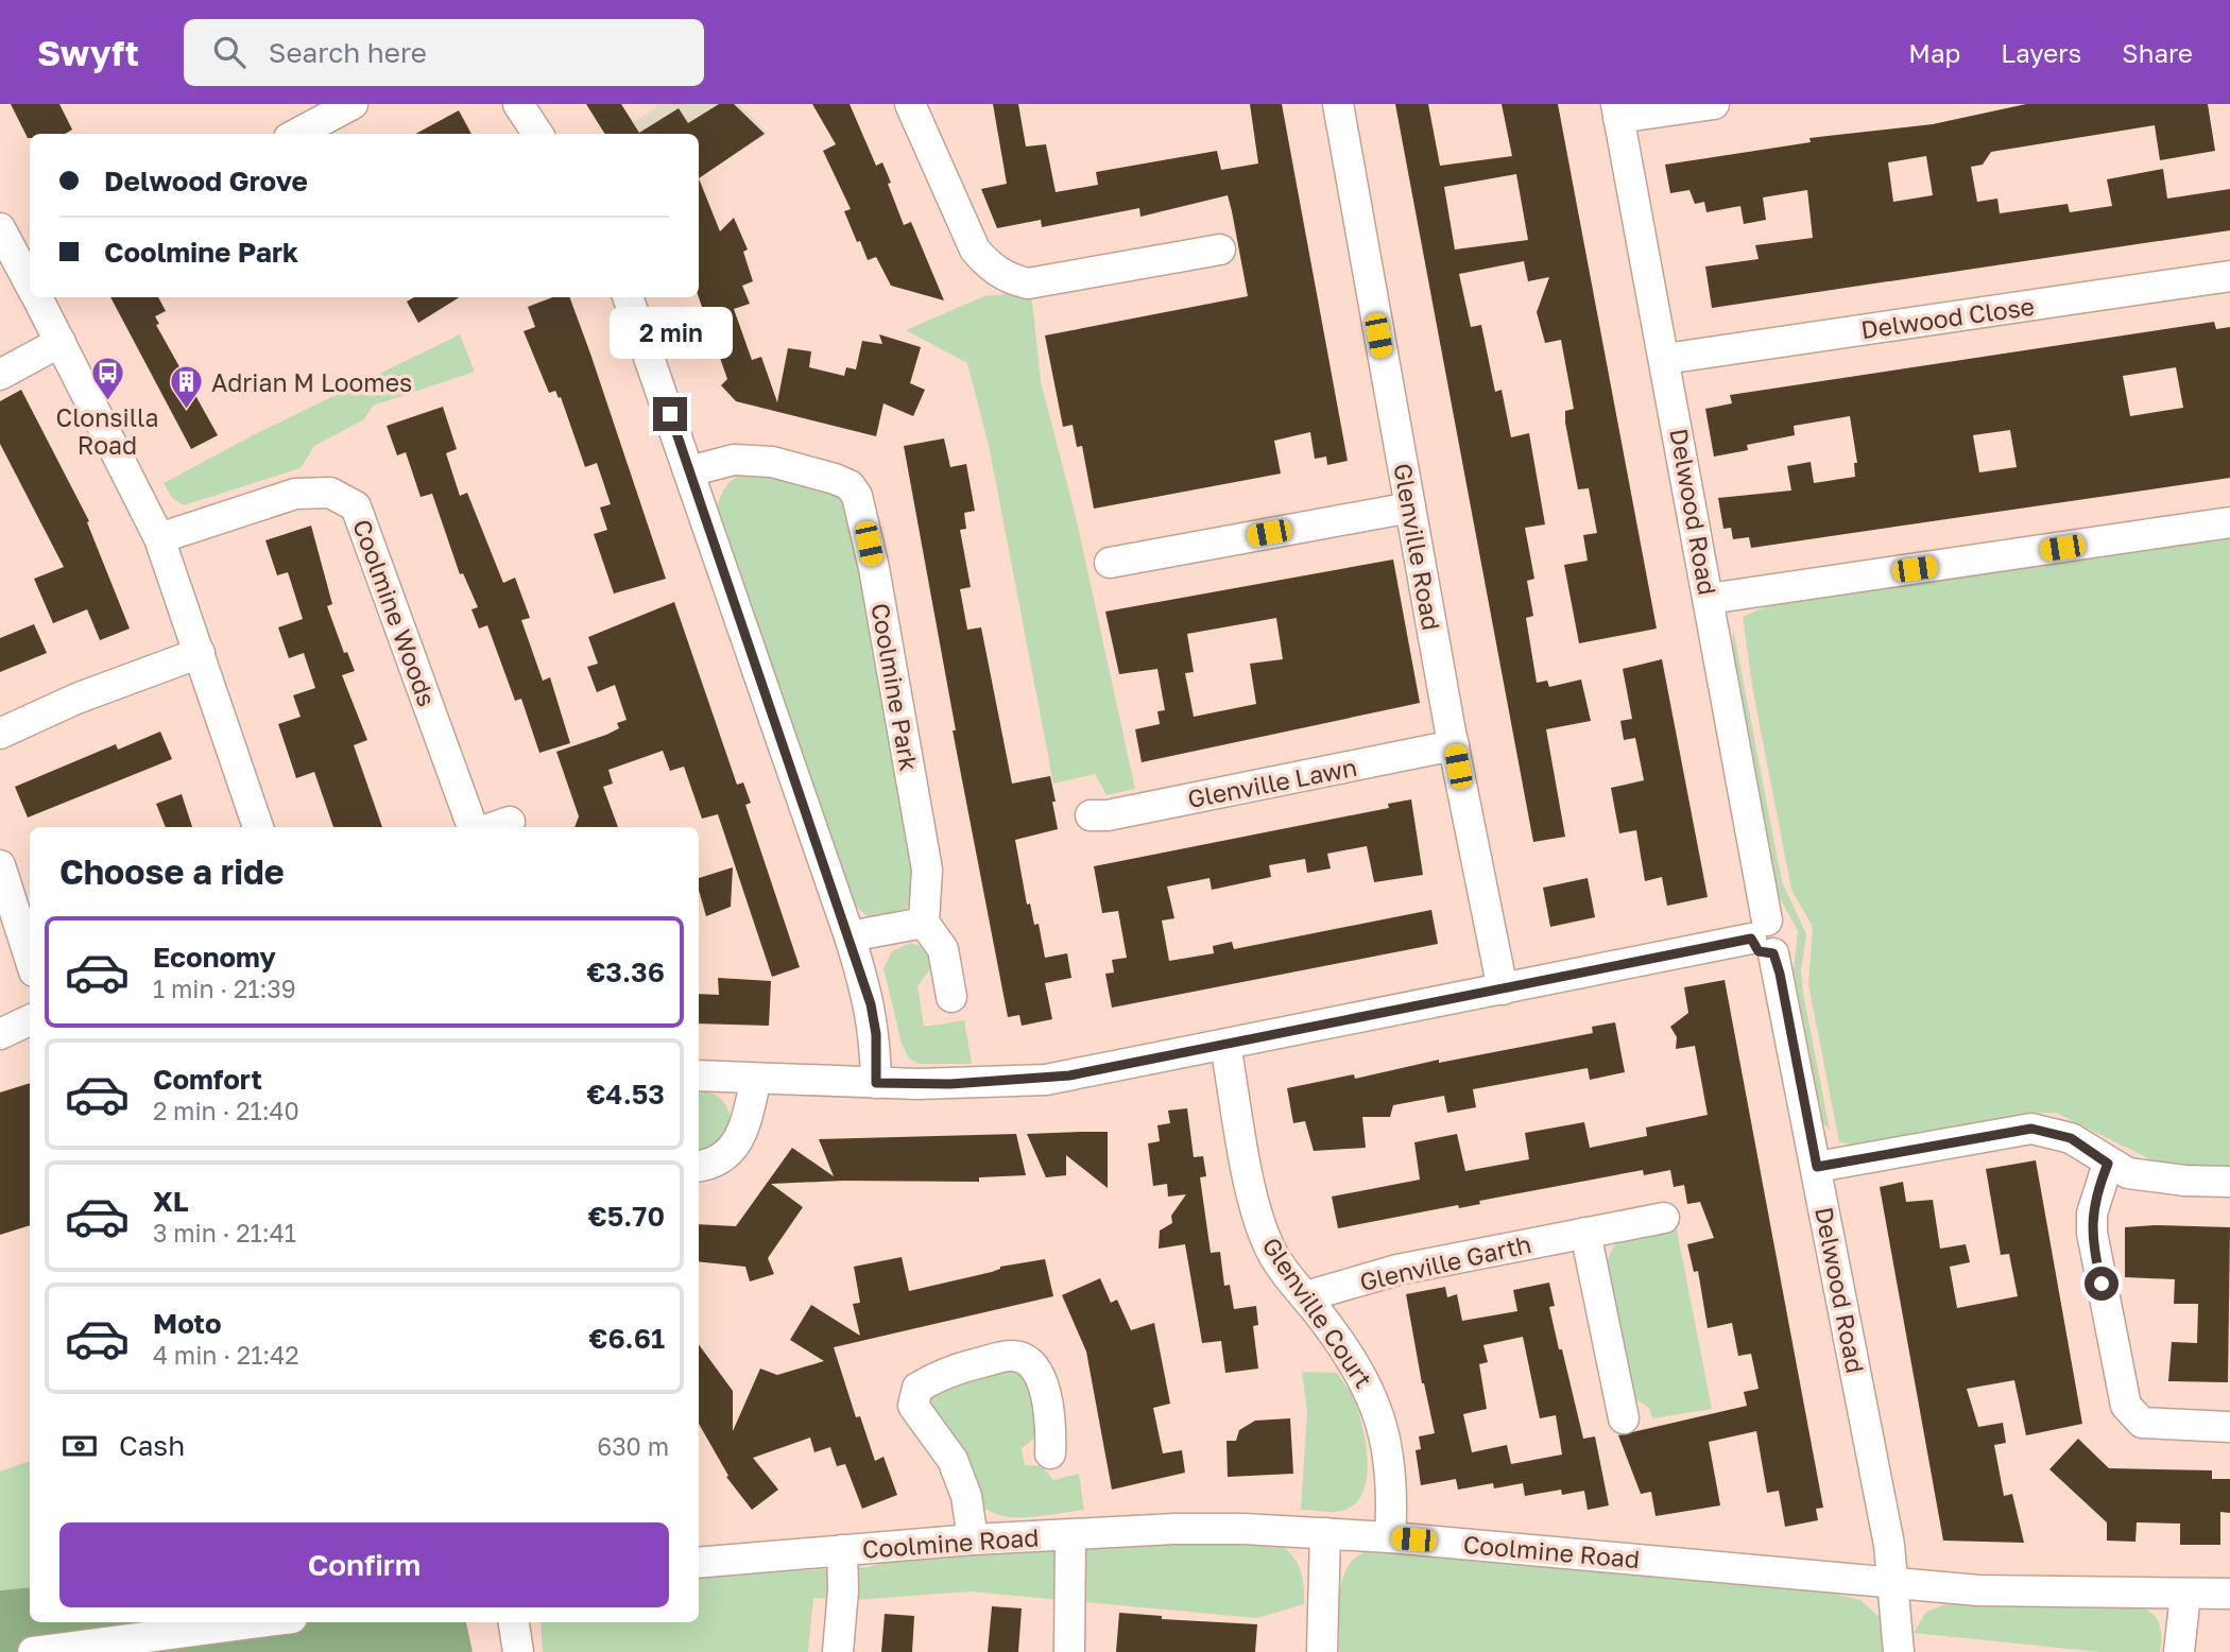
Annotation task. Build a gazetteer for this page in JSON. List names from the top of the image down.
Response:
{
  "streets": {
    "street": [
      "Delwood Close",
      "Delwood Road",
      "Glenville Road",
      "Coolmine Woods",
      "Coolmine Park",
      "Glenville Lawn",
      "Glenville Garth",
      "Glenville Court",
      "Coolmine Road"
    ]
  },
  "crossings": [
    ["Delwood Close", "Delwood Road"],
    ["Delwood Road", "Coolmine Road"],
    ["Glenville Road", "Glenville Lawn"],
    ["Glenville Garth", "Glenville Court"],
    ["Glenville Court", "Coolmine Road"]
  ],
  "places": {
    "bus stop": ["Clonsilla Road"],
    "building": ["Adrian M Loomes"]
  },
  "page": {
    "header": "Swyft",
    "search": "Search here",
    "nav": ["Map", "Layers", "Share"],
    "banner": ["Delwood Grove", "Coolmine Park"],
    "bubble": "2 min",
    "heading": "Choose a ride",
    "list": [
      {
        "name": "Economy",
        "note": "1 min · 21:39",
        "value": "€3.36"
      },
      {
        "name": "Comfort",
        "note": "2 min · 21:40",
        "value": "€4.53"
      },
      {
        "name": "XL",
        "note": "3 min · 21:41",
        "value": "€5.70"
      },
      {
        "name": "Moto",
        "note": "4 min · 21:42",
        "value": "€6.61"
      }
    ],
    "pay": ["Cash", "630 m"],
    "buttons": "Confirm"
  }
}
